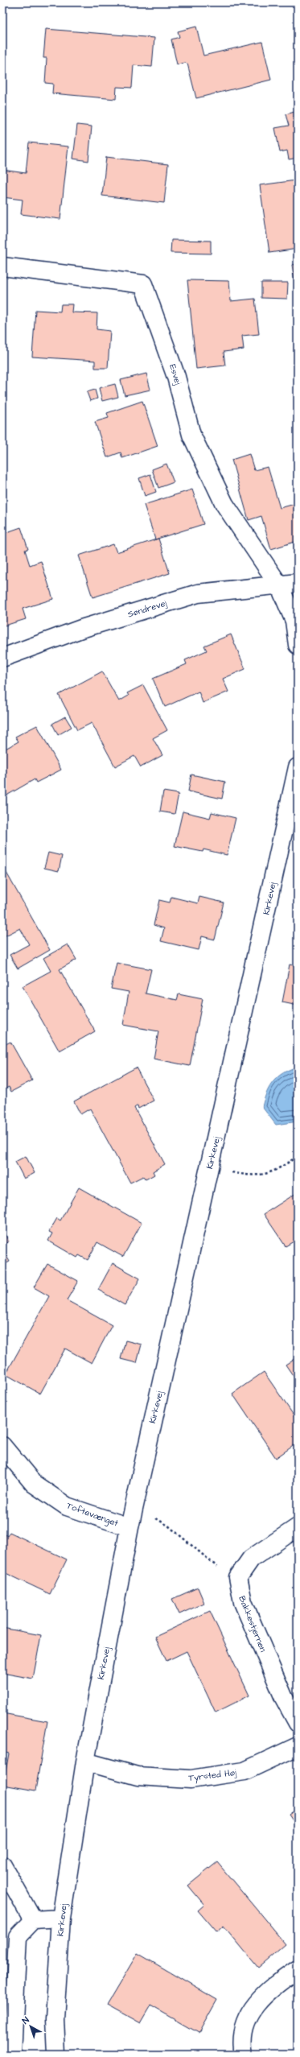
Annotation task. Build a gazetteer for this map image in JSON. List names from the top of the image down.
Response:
{
  "streets": {
    "street": [
      "Esvej",
      "Søndrevej",
      "Kirkevej",
      "Toftevænget",
      "Bakkestjernen",
      "Tyrsted Høj"
    ]
  },
  "crossings": [
    ["Esvej", "Søndrevej"],
    ["Kirkevej", "Toftevænget"],
    ["Kirkevej", "Tyrsted Høj"]
  ],
  "north": "top left"
}
